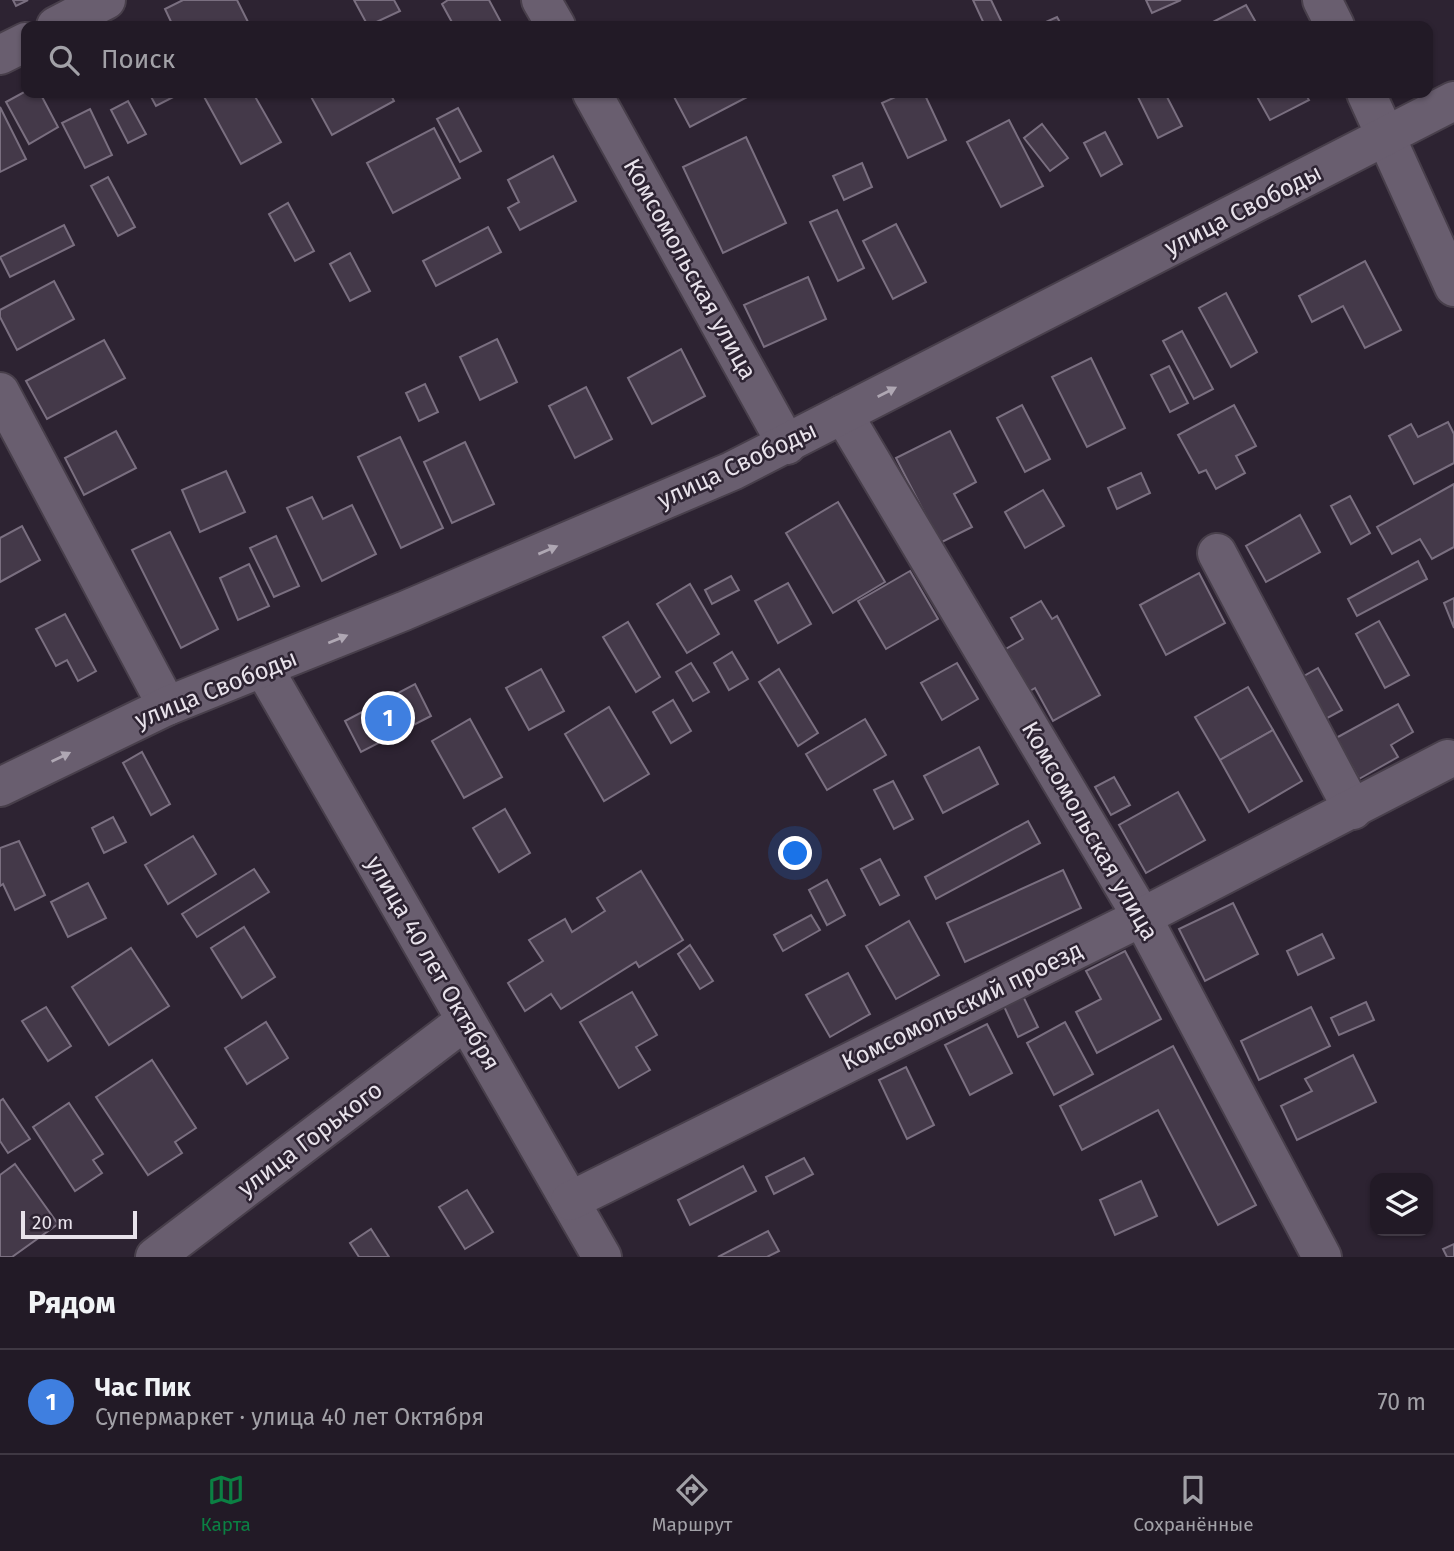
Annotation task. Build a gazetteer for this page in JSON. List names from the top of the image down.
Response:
{
  "streets": {
    "street": [
      "улица Свободы",
      "Комсомольская улица",
      "улица 40 лет Октября",
      "Комсомольский проезд",
      "улица Горького"
    ]
  },
  "crossings": [
    ["улица Свободы", "Комсомольская улица"],
    ["улица Свободы", "улица 40 лет Октября"],
    ["Комсомольская улица", "Комсомольский проезд"],
    ["улица 40 лет Октября", "Комсомольский проезд"],
    ["улица 40 лет Октября", "улица Горького"]
  ],
  "one_way": ["улица Свободы"],
  "scale_bar": "20 m",
  "page": {
    "search": "Поиск",
    "pins": "1",
    "scale": "20 m",
    "heading": "Рядом",
    "list": [
      {
        "mark": "1",
        "name": "Час Пик",
        "note": "Супермаркет · улица 40 лет Октября",
        "value": "70 m"
      }
    ],
    "nav": ["Карта", "Маршрут", "Сохранённые"]
  }
}
